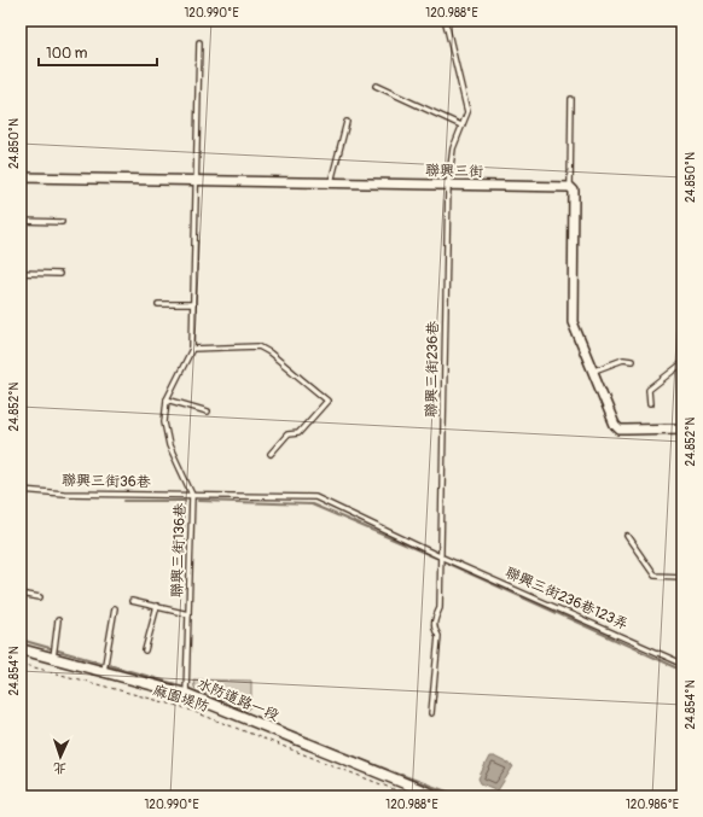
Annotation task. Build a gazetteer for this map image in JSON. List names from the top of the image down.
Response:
{
  "streets": {
    "street": ["聯興三街", "水防道路一段"],
    "lane": [
      "聯興三街236巷",
      "聯興三街36巷",
      "聯興三街136巷",
      "聯興三街236巷123弄"
    ],
    "path": ["麻園堤防"]
  },
  "crossings": [
    ["聯興三街", "聯興三街236巷"],
    ["聯興三街", "聯興三街136巷"],
    ["聯興三街236巷", "聯興三街236巷123弄"],
    ["聯興三街36巷", "聯興三街136巷"],
    ["聯興三街136巷", "水防道路一段"]
  ],
  "scale_bar": "100 m",
  "north": "bottom",
  "coordinates": [
    "120.990°E",
    "120.988°E",
    "24.850°N",
    "24.852°N",
    "24.854°N",
    "120.986°E"
  ]
}
